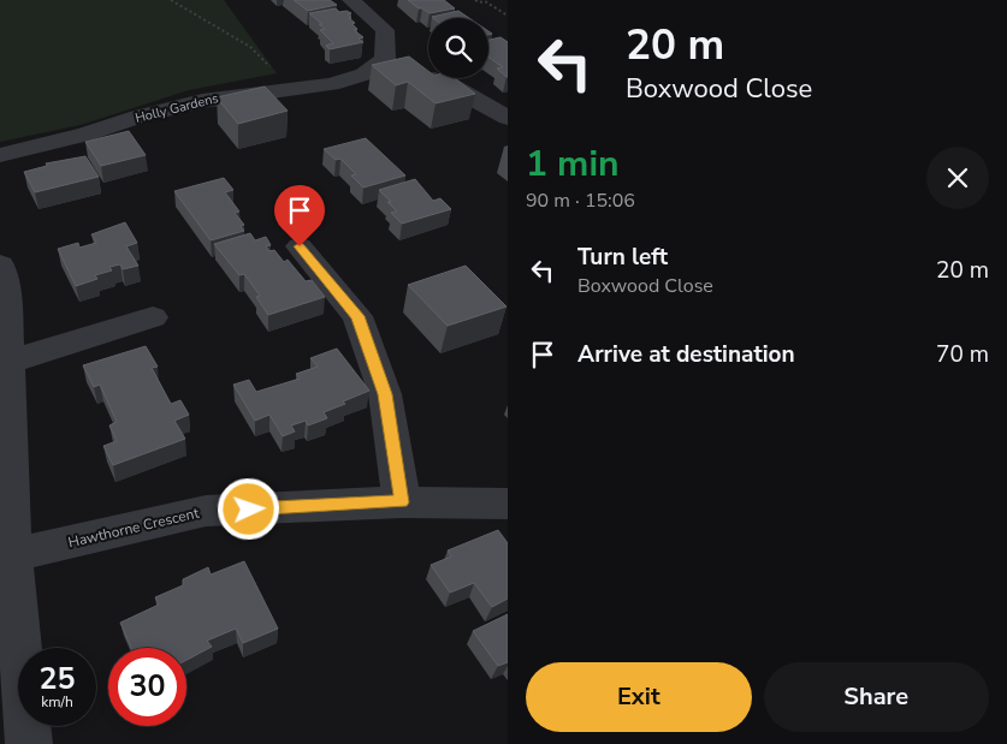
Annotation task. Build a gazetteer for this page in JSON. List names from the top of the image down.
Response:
{
  "streets": {
    "street": ["Holly Gardens", "Hawthorne Crescent"]
  },
  "page": {
    "turn": ["20 m", "Boxwood Close"],
    "heading": ["1 min", "90 m · 15:06"],
    "list": [
      {
        "name": "Turn left",
        "note": "Boxwood Close",
        "value": "20 m"
      },
      {
        "name": "Arrive at destination",
        "value": "70 m"
      }
    ],
    "speed": "25 km/h",
    "limit": "30",
    "buttons": ["Exit", "Share"]
  }
}
